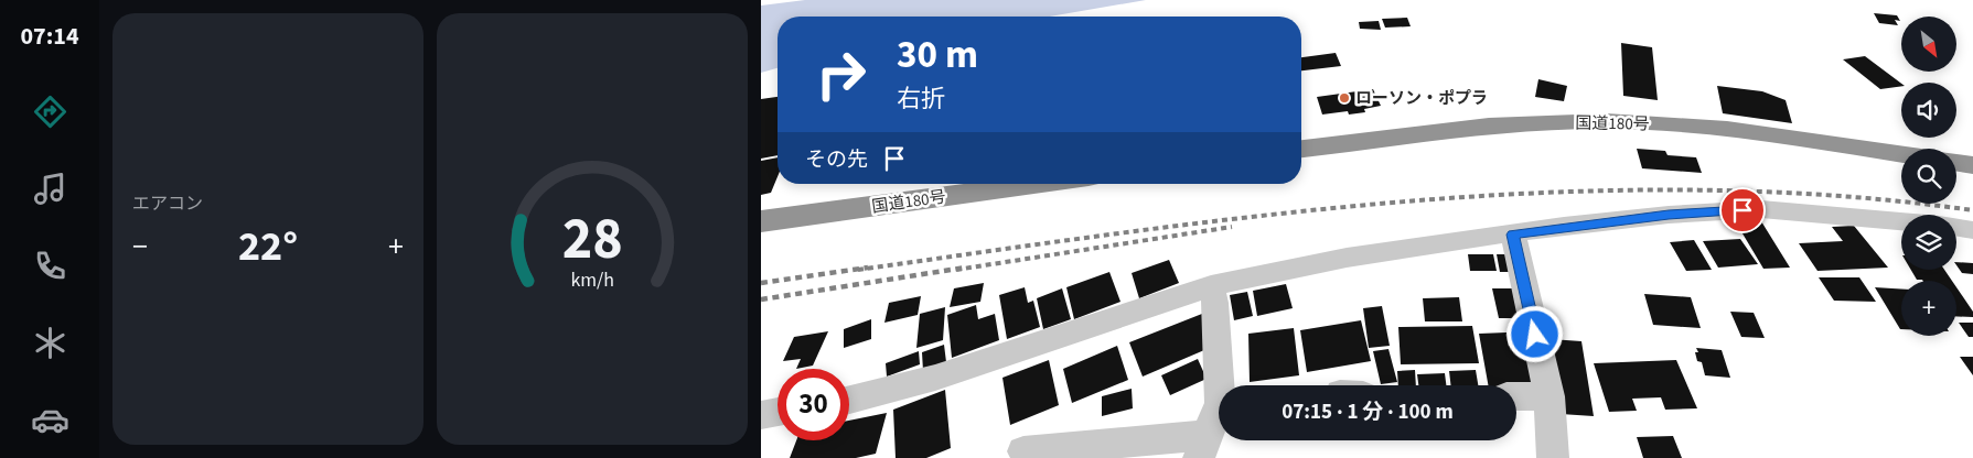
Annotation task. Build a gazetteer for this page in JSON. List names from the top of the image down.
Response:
{
  "streets": {
    "highway": ["国道180号"]
  },
  "places": ["ローソン・ポプラ"],
  "north": "bottom right",
  "page": {
    "tabs": "07:14",
    "tile": "エアコン",
    "map_buttons": "+",
    "turn": ["30 m", "右折"],
    "then": "その先",
    "heat": ["−", "22°", "+"],
    "limit": "30",
    "trip": "07:15 · 1 分 · 100 m",
    "gauge": ["28", "km/h"]
  }
}
